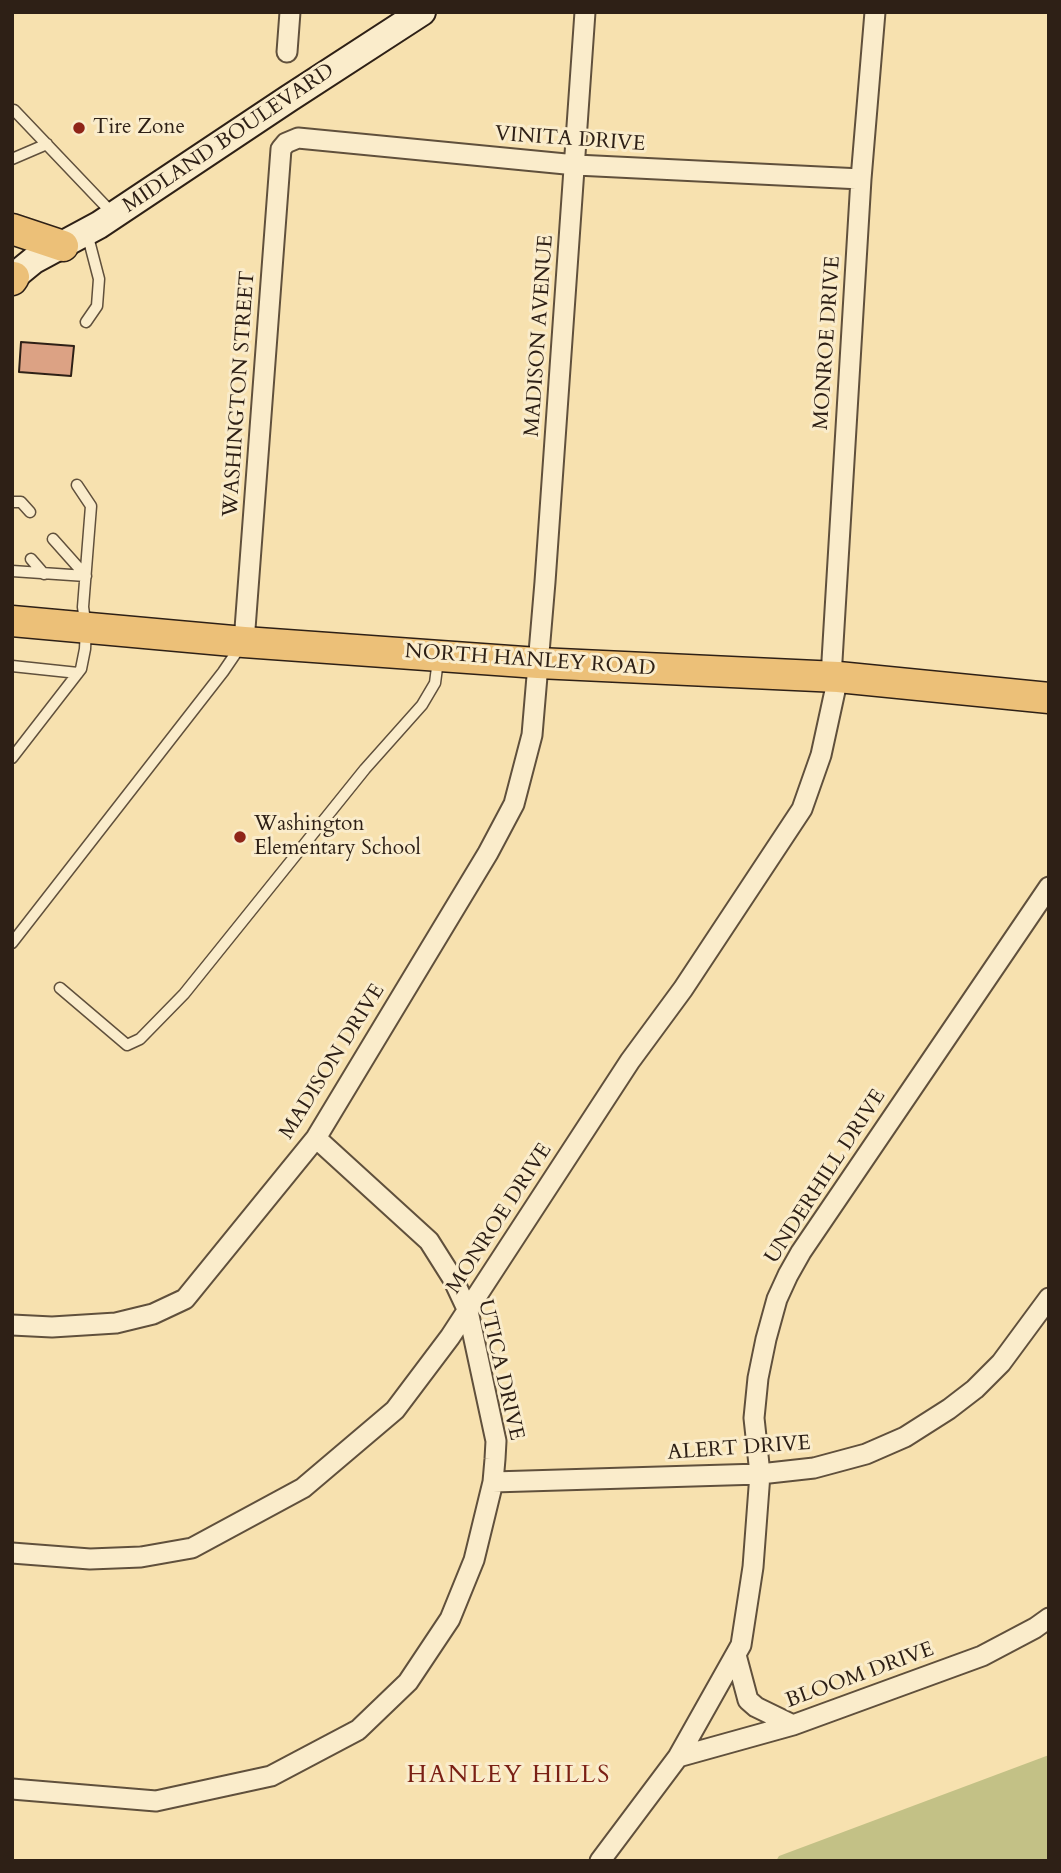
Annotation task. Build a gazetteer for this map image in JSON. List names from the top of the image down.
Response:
{
  "streets": {
    "main road": ["MIDLAND BOULEVARD", "NORTH HANLEY ROAD"],
    "street": [
      "VINITA DRIVE",
      "MADISON AVENUE",
      "MONROE DRIVE",
      "WASHINGTON STREET",
      "MADISON DRIVE",
      "UNDERHILL DRIVE",
      "UTICA DRIVE",
      "ALERT DRIVE",
      "BLOOM DRIVE"
    ]
  },
  "crossings": [
    ["VINITA DRIVE", "MADISON AVENUE"],
    ["VINITA DRIVE", "MONROE DRIVE"],
    ["VINITA DRIVE", "WASHINGTON STREET"],
    ["MADISON AVENUE", "NORTH HANLEY ROAD"],
    ["MADISON AVENUE", "MADISON DRIVE"],
    ["MONROE DRIVE", "NORTH HANLEY ROAD"],
    ["MONROE DRIVE", "UTICA DRIVE"],
    ["WASHINGTON STREET", "NORTH HANLEY ROAD"],
    ["NORTH HANLEY ROAD", "MADISON DRIVE"],
    ["MADISON DRIVE", "UTICA DRIVE"],
    ["UNDERHILL DRIVE", "ALERT DRIVE"],
    ["UNDERHILL DRIVE", "BLOOM DRIVE"],
    ["UTICA DRIVE", "ALERT DRIVE"]
  ],
  "districts": ["HANLEY HILLS"],
  "places": ["Tire Zone", "Washington Elementary School"]
}
